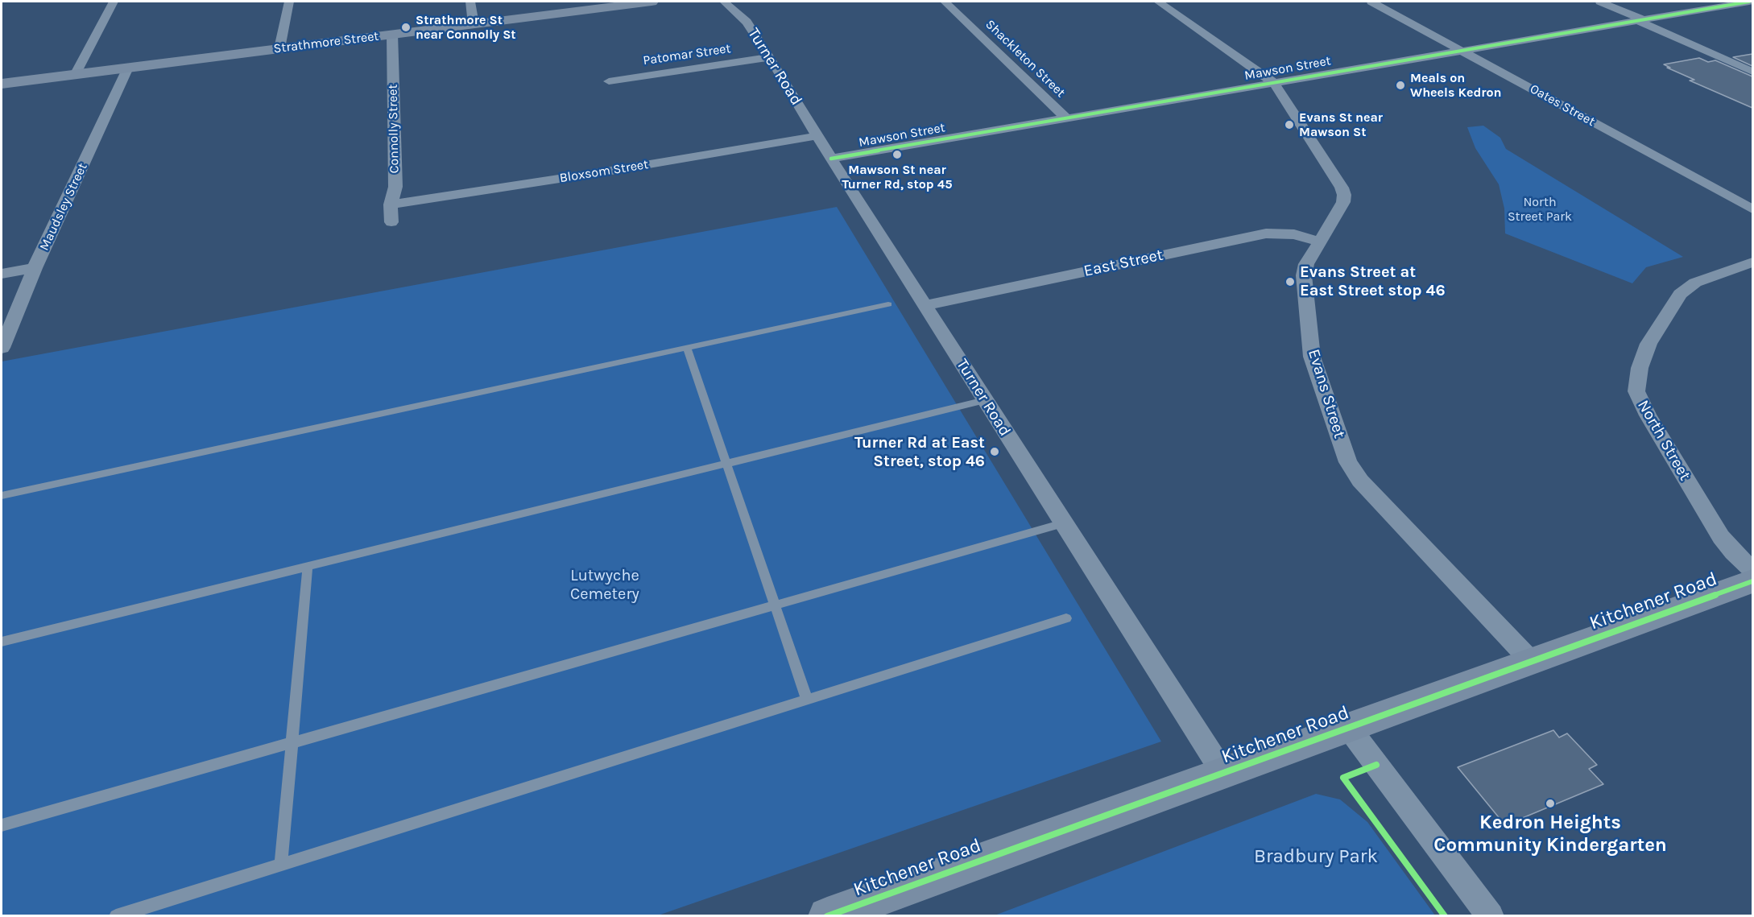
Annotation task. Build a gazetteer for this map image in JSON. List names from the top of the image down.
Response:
{
  "streets": {
    "street": [
      "Strathmore Street",
      "Patomar Street",
      "Shackleton Street",
      "Turner Road",
      "Mawson Street",
      "Oates Street",
      "Connolly Street",
      "Bloxsom Street",
      "Maudsley Street",
      "East Street",
      "Evans Street",
      "North Street",
      "Kitchener Road"
    ]
  },
  "crossings": [
    ["Strathmore Street", "Connolly Street"],
    ["Strathmore Street", "Maudsley Street"],
    ["Patomar Street", "Turner Road"],
    ["Shackleton Street", "Mawson Street"],
    ["Turner Road", "Mawson Street"],
    ["Turner Road", "Bloxsom Street"],
    ["Turner Road", "East Street"],
    ["Turner Road", "Kitchener Road"],
    ["Mawson Street", "Oates Street"],
    ["Mawson Street", "Evans Street"],
    ["Connolly Street", "Bloxsom Street"],
    ["East Street", "Evans Street"],
    ["Evans Street", "Kitchener Road"]
  ],
  "parks": ["North Street Park", "Lutwyche Cemetery", "Bradbury Park"],
  "places": [
    "Strathmore St near Connolly St",
    "Meals on Wheels Kedron",
    "Evans St near Mawson St",
    "Mawson St near Turner Rd, stop 45",
    "Evans Street at East Street stop 46",
    "Turner Rd at East Street, stop 46",
    "Kedron Heights Community Kindergarten"
  ]
}
